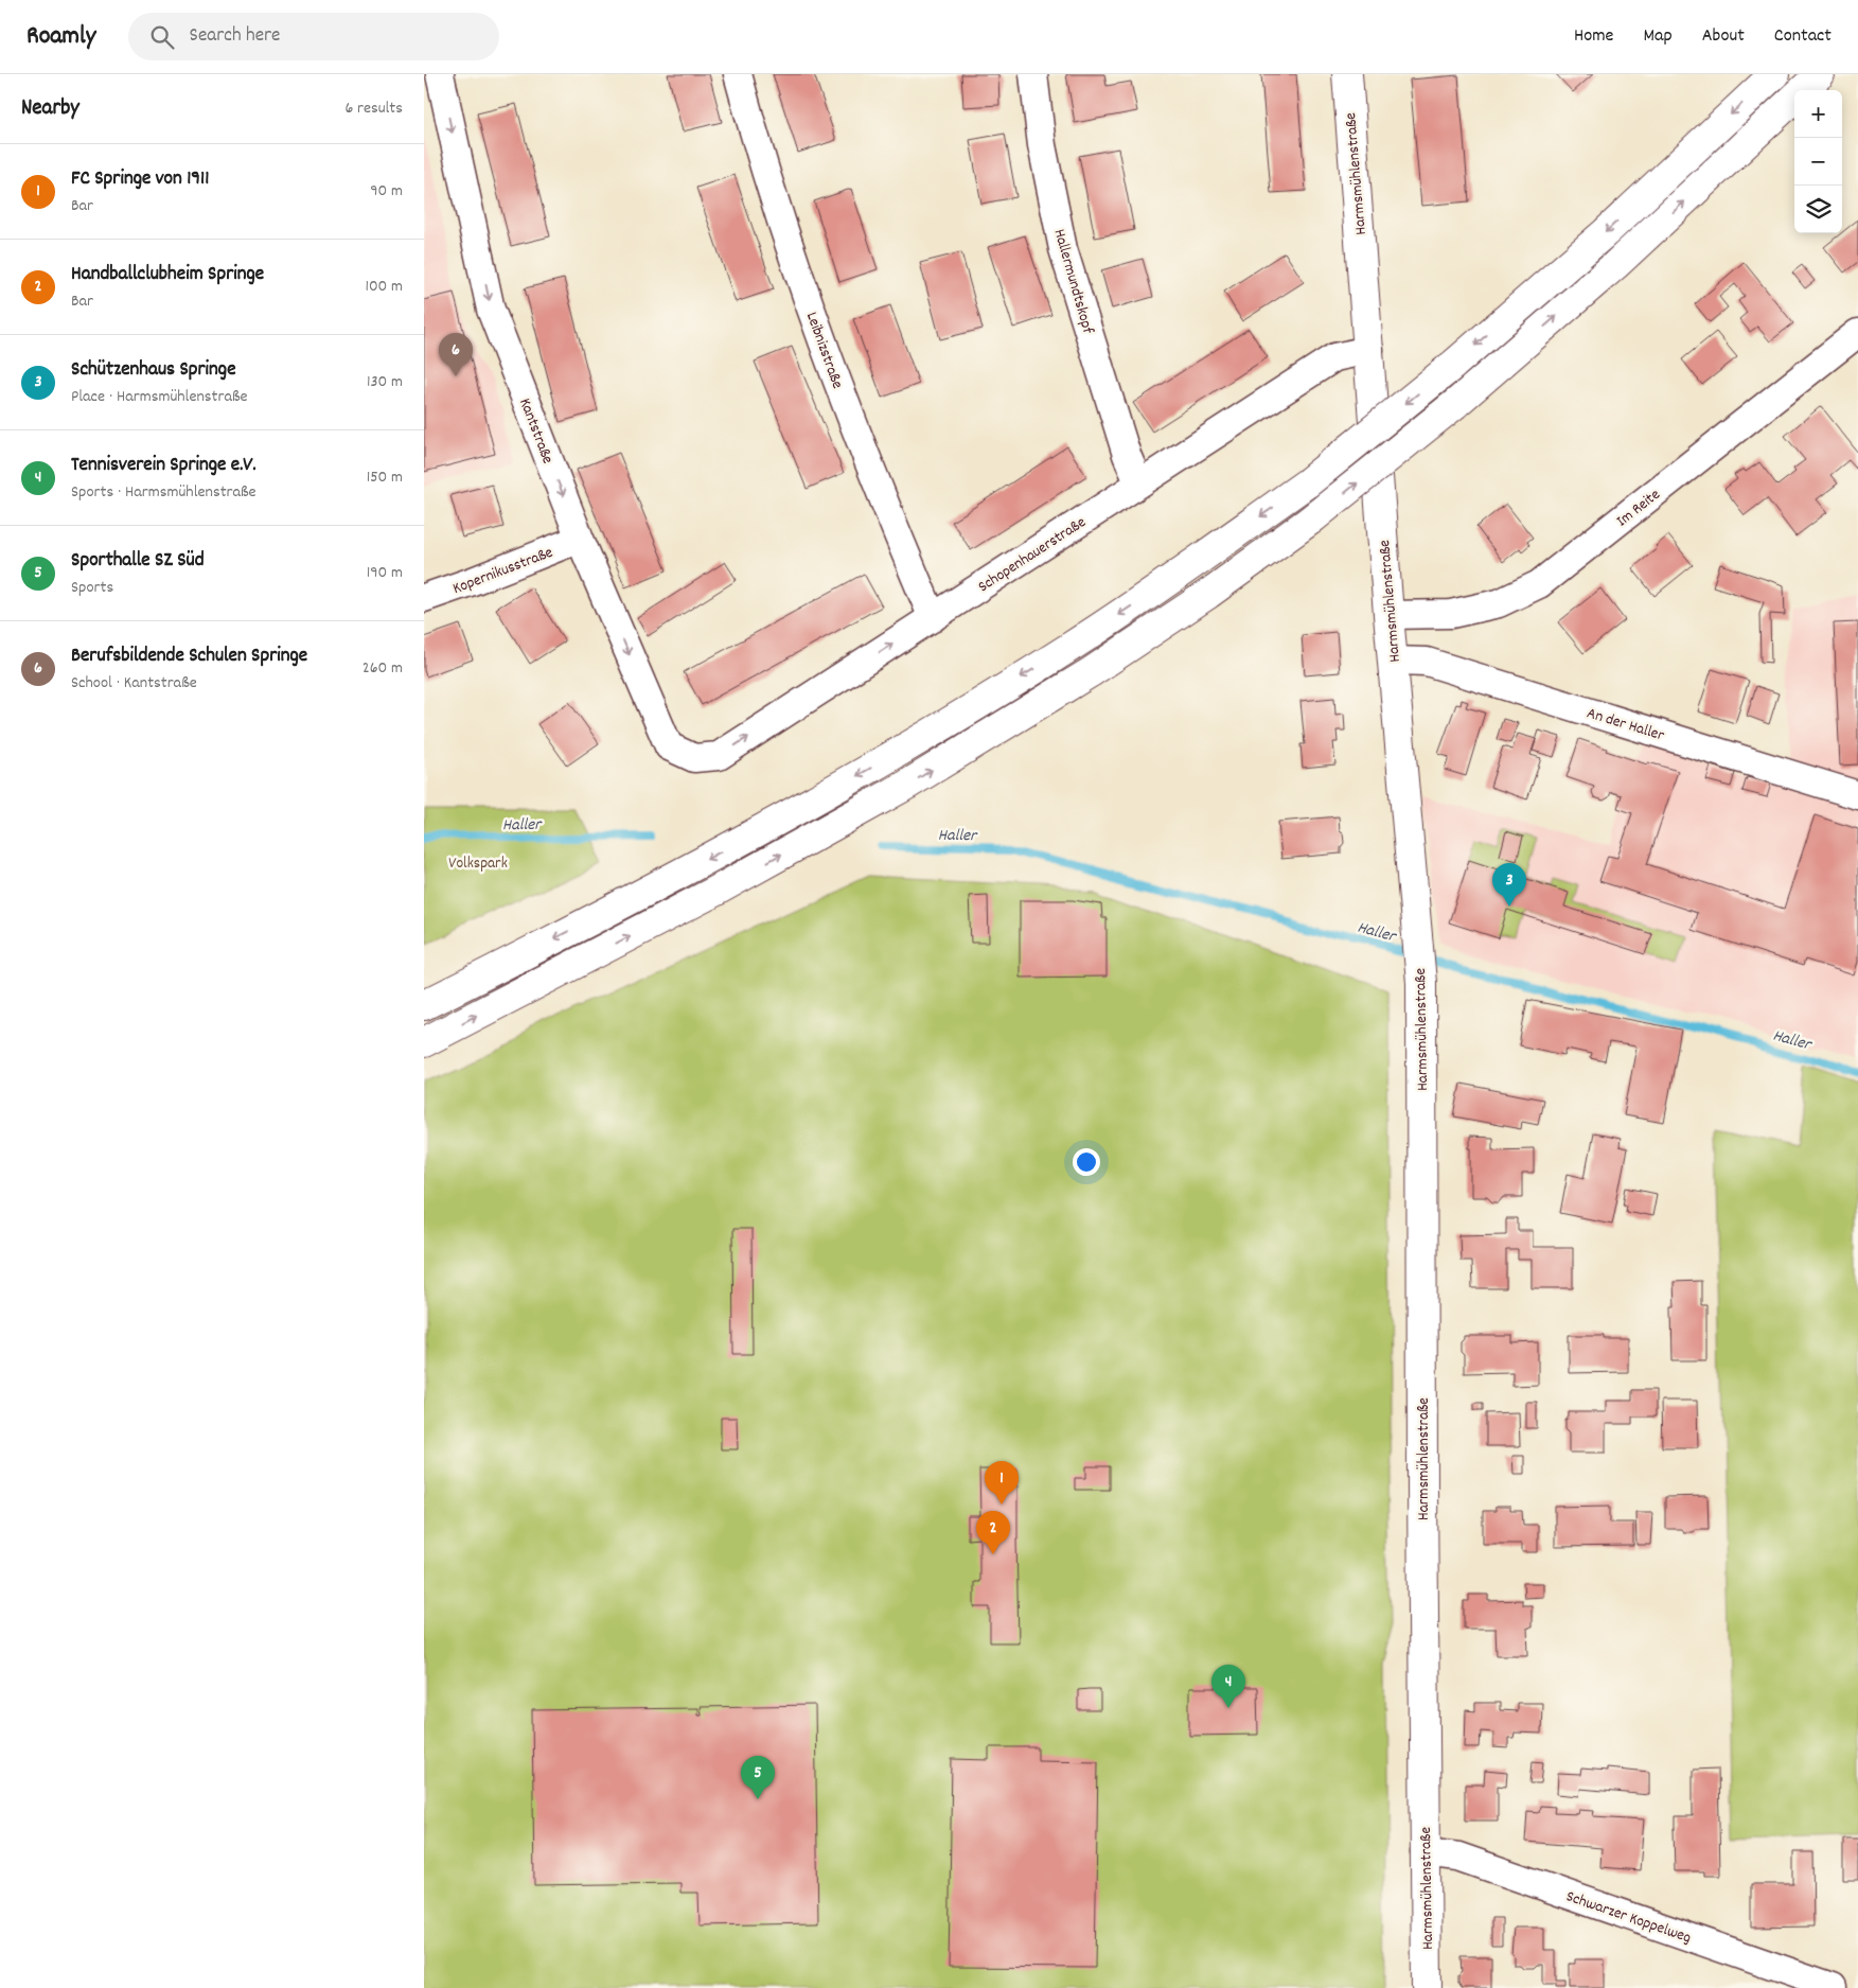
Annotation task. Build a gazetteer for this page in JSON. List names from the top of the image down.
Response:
{
  "streets": {
    "main road": ["Harmsmühlenstraße"],
    "street": [
      "Hallermundtskopf",
      "Leibnizstraße",
      "Kantstraße",
      "Im Reite",
      "Schopenhauerstraße",
      "Kopernikusstraße",
      "An der Haller",
      "Schwarzer Koppelweg"
    ]
  },
  "crossings": [
    ["Harmsmühlenstraße", "Im Reite"],
    ["Harmsmühlenstraße", "Schopenhauerstraße"],
    ["Harmsmühlenstraße", "An der Haller"],
    ["Harmsmühlenstraße", "Schwarzer Koppelweg"],
    ["Hallermundtskopf", "Schopenhauerstraße"],
    ["Leibnizstraße", "Schopenhauerstraße"],
    ["Kantstraße", "Schopenhauerstraße"],
    ["Kantstraße", "Kopernikusstraße"]
  ],
  "one_way": ["Kantstraße"],
  "water": ["Haller"],
  "parks": ["Volkspark"],
  "page": {
    "header": "Roamly",
    "search": "Search here",
    "nav": [
      "Home",
      "Map",
      "About",
      "Contact"
    ],
    "heading": ["Nearby", "6 results"],
    "map_buttons": ["+", "−"],
    "list": [
      {
        "mark": "1",
        "name": "FC Springe von 1911",
        "note": "Bar",
        "value": "90 m"
      },
      {
        "mark": "2",
        "name": "Handballclubheim Springe",
        "note": "Bar",
        "value": "100 m"
      },
      {
        "mark": "3",
        "name": "Schützenhaus Springe",
        "note": "Place · Harmsmühlenstraße",
        "value": "130 m"
      },
      {
        "mark": "4",
        "name": "Tennisverein Springe e.V.",
        "note": "Sports · Harmsmühlenstraße",
        "value": "150 m"
      },
      {
        "mark": "5",
        "name": "Sporthalle SZ Süd",
        "note": "Sports",
        "value": "190 m"
      },
      {
        "mark": "6",
        "name": "Berufsbildende Schulen Springe",
        "note": "School · Kantstraße",
        "value": "260 m"
      }
    ],
    "pins": [
      "6",
      "3",
      "1",
      "2",
      "4",
      "5"
    ]
  }
}
